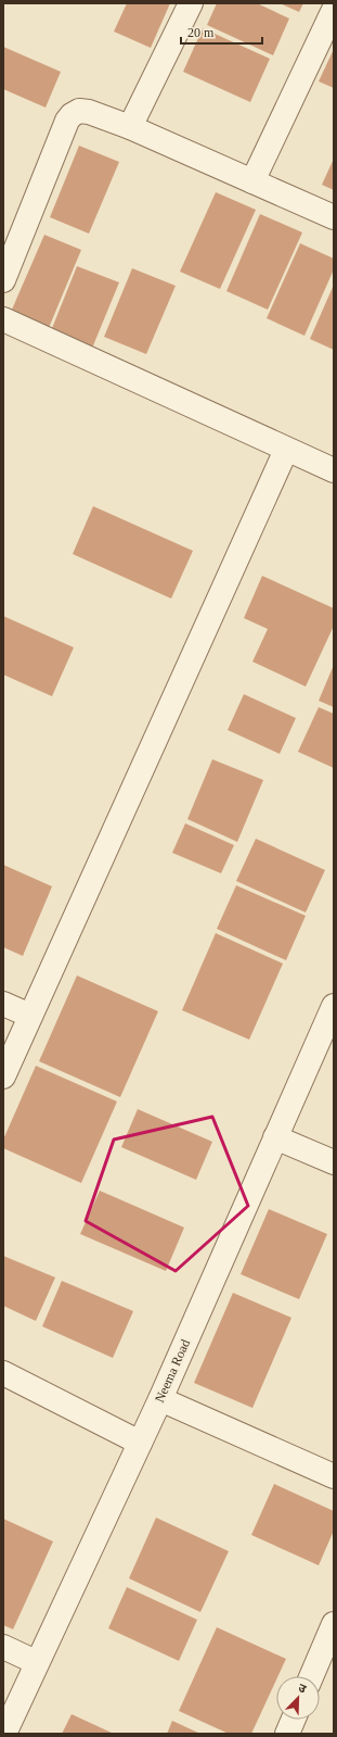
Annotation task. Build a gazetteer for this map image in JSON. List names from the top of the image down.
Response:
{
  "streets": {
    "street": ["Neema Road"]
  },
  "scale_bar": "20 m",
  "north": "top right"
}
